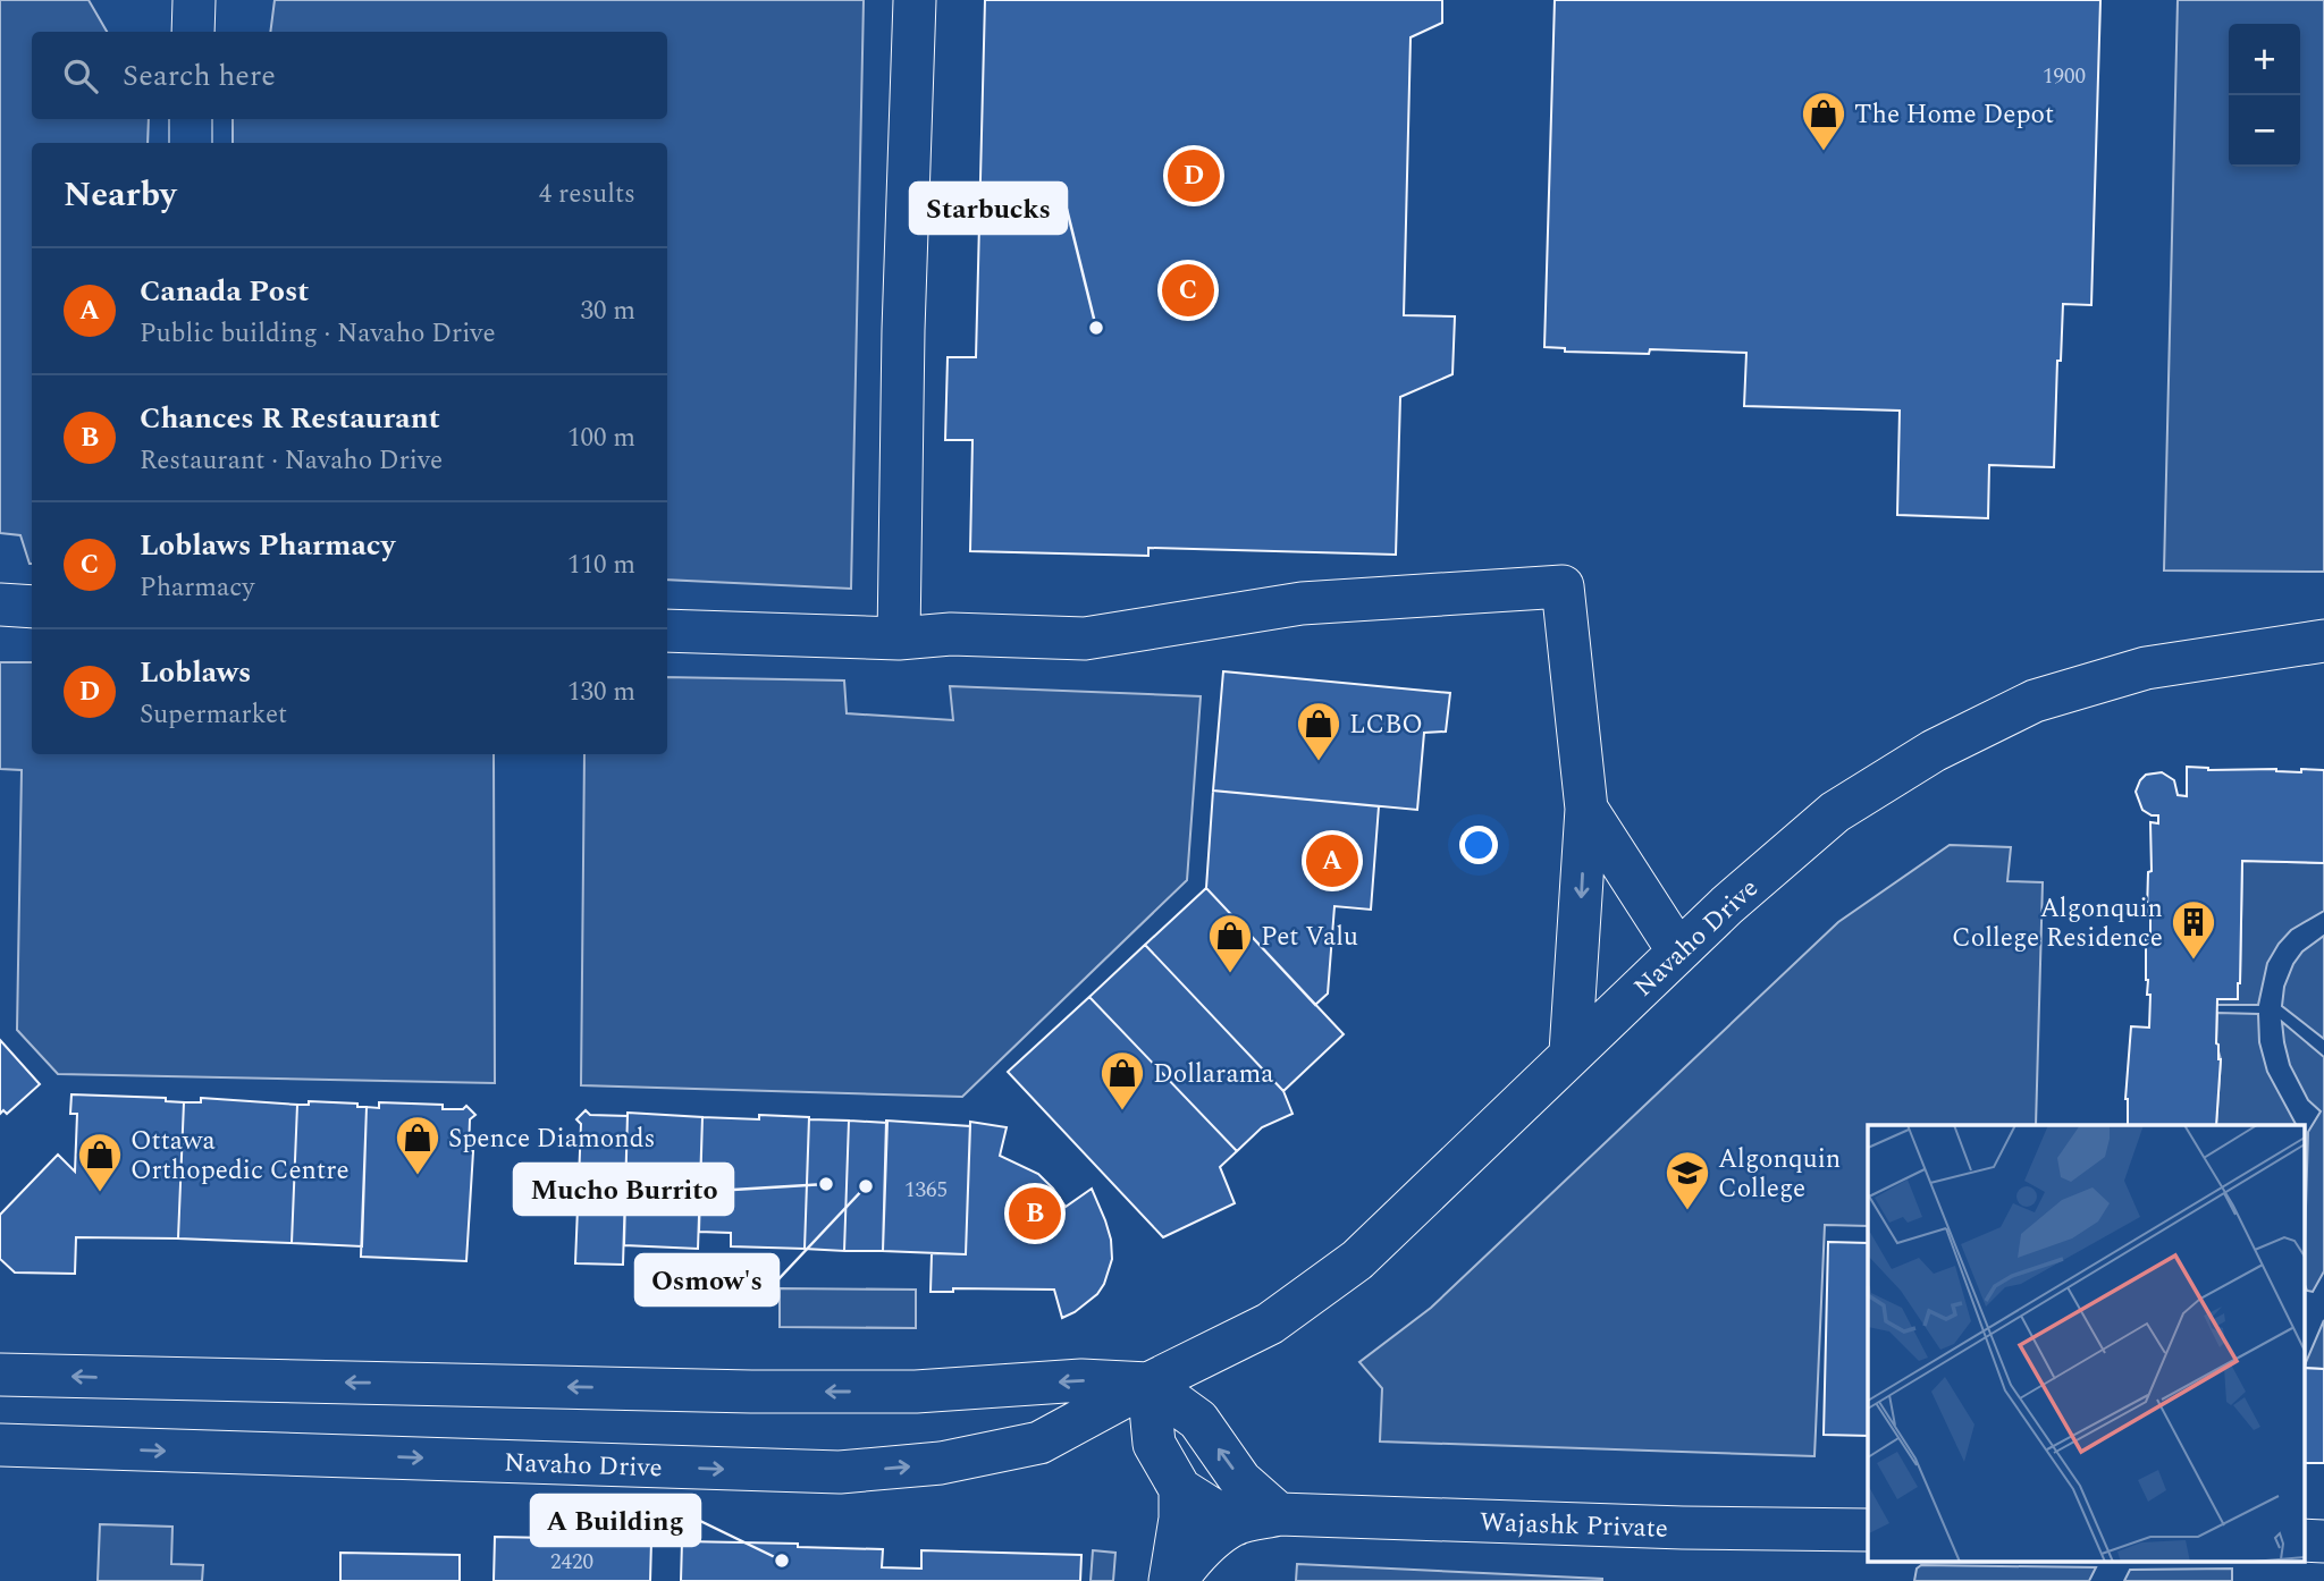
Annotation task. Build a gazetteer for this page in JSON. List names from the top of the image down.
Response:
{
  "streets": {
    "street": ["Navaho Drive", "Wajashk Private"]
  },
  "places": {
    "shop": [
      "The Home Depot",
      "LCBO",
      "Pet Valu",
      "Dollarama",
      "Spence Diamonds",
      "Ottawa Orthopedic Centre"
    ],
    "other": [
      "Starbucks",
      "Mucho Burrito",
      "Osmow's",
      "A Building"
    ],
    "building": ["Algonquin College Residence"],
    "school or university": ["Algonquin College"]
  },
  "house_numbers": ["1900", "1365", "2420"],
  "page": {
    "map_buttons": ["+", "−"],
    "search": "Search here",
    "heading": ["Nearby", "4 results"],
    "pins": [
      "D",
      "C",
      "A",
      "B"
    ],
    "list": [
      {
        "mark": "A",
        "name": "Canada Post",
        "note": "Public building · Navaho Drive",
        "value": "30 m"
      },
      {
        "mark": "B",
        "name": "Chances R Restaurant",
        "note": "Restaurant · Navaho Drive",
        "value": "100 m"
      },
      {
        "mark": "C",
        "name": "Loblaws Pharmacy",
        "note": "Pharmacy",
        "value": "110 m"
      },
      {
        "mark": "D",
        "name": "Loblaws",
        "note": "Supermarket",
        "value": "130 m"
      }
    ]
  }
}
